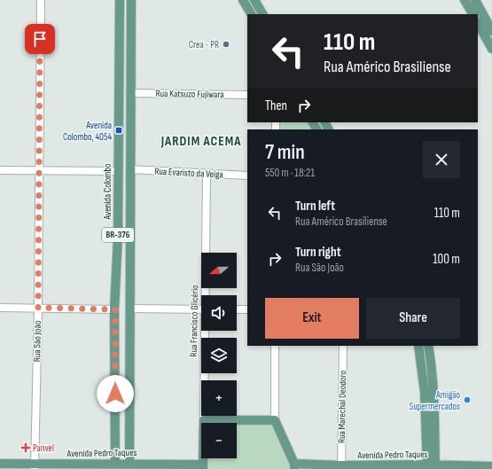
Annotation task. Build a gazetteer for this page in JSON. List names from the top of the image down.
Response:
{
  "streets": {
    "main road": [
      "Avenida Colombo",
      "BR-376",
      "Rua Francisco Glicério",
      "Avenida Pedro Taques"
    ],
    "street": [
      "Rua Katsuzo Fujiwara",
      "Rua Evaristo da Veiga",
      "Rua São João",
      "Rua Marechal Deodoro"
    ]
  },
  "crossings": [
    ["Rua Katsuzo Fujiwara", "BR-376"],
    ["Rua Evaristo da Veiga", "BR-376"],
    ["Rua Evaristo da Veiga", "Rua Francisco Glicério"],
    ["Avenida Colombo", "Avenida Pedro Taques"],
    ["BR-376", "Avenida Pedro Taques"],
    ["Rua Francisco Glicério", "Avenida Pedro Taques"],
    ["Rua São João", "Avenida Pedro Taques"],
    ["Rua Marechal Deodoro", "Avenida Pedro Taques"]
  ],
  "districts": ["JARDIM ACEMA"],
  "places": {
    "other": ["Crea - PR", "Amigão Supermercados"],
    "transit": ["Avenida Colombo, 4054"],
    "health": ["Panvel"]
  },
  "north": "left",
  "page": {
    "turn": ["110 m", "Rua Américo Brasiliense"],
    "then": "Then",
    "heading": ["7 min", "550 m · 18:21"],
    "list": [
      {
        "name": "Turn left",
        "note": "Rua Américo Brasiliense",
        "value": "110 m"
      },
      {
        "name": "Turn right",
        "note": "Rua São João",
        "value": "100 m"
      }
    ],
    "map_buttons": ["+", "−"],
    "buttons": ["Exit", "Share"]
  }
}
